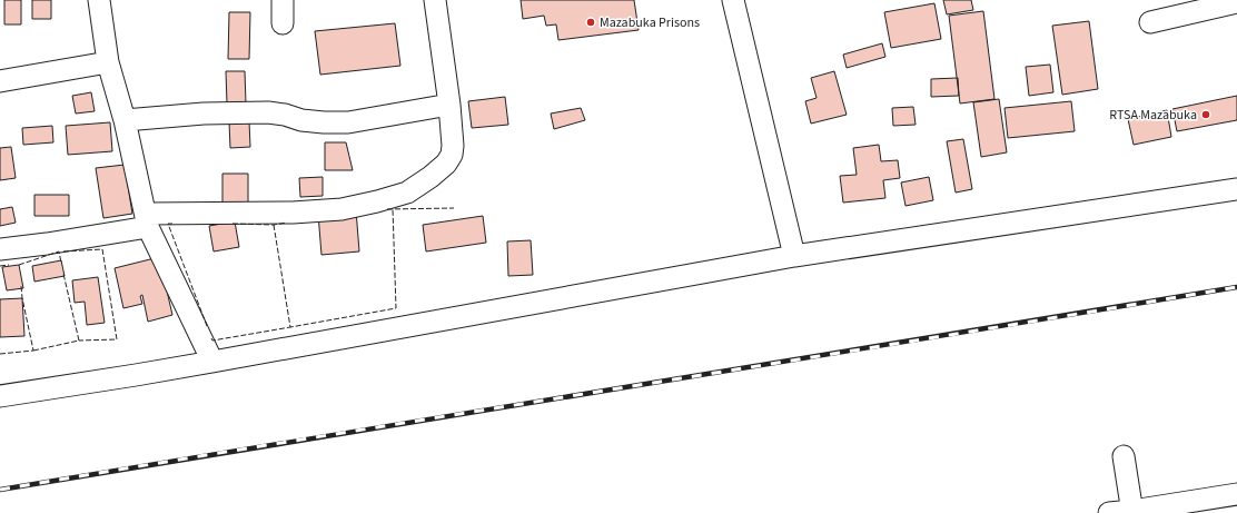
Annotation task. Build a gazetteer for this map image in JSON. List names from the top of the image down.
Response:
{
  "places": ["Mazabuka Prisons", "RTSA Mazabuka"]
}
